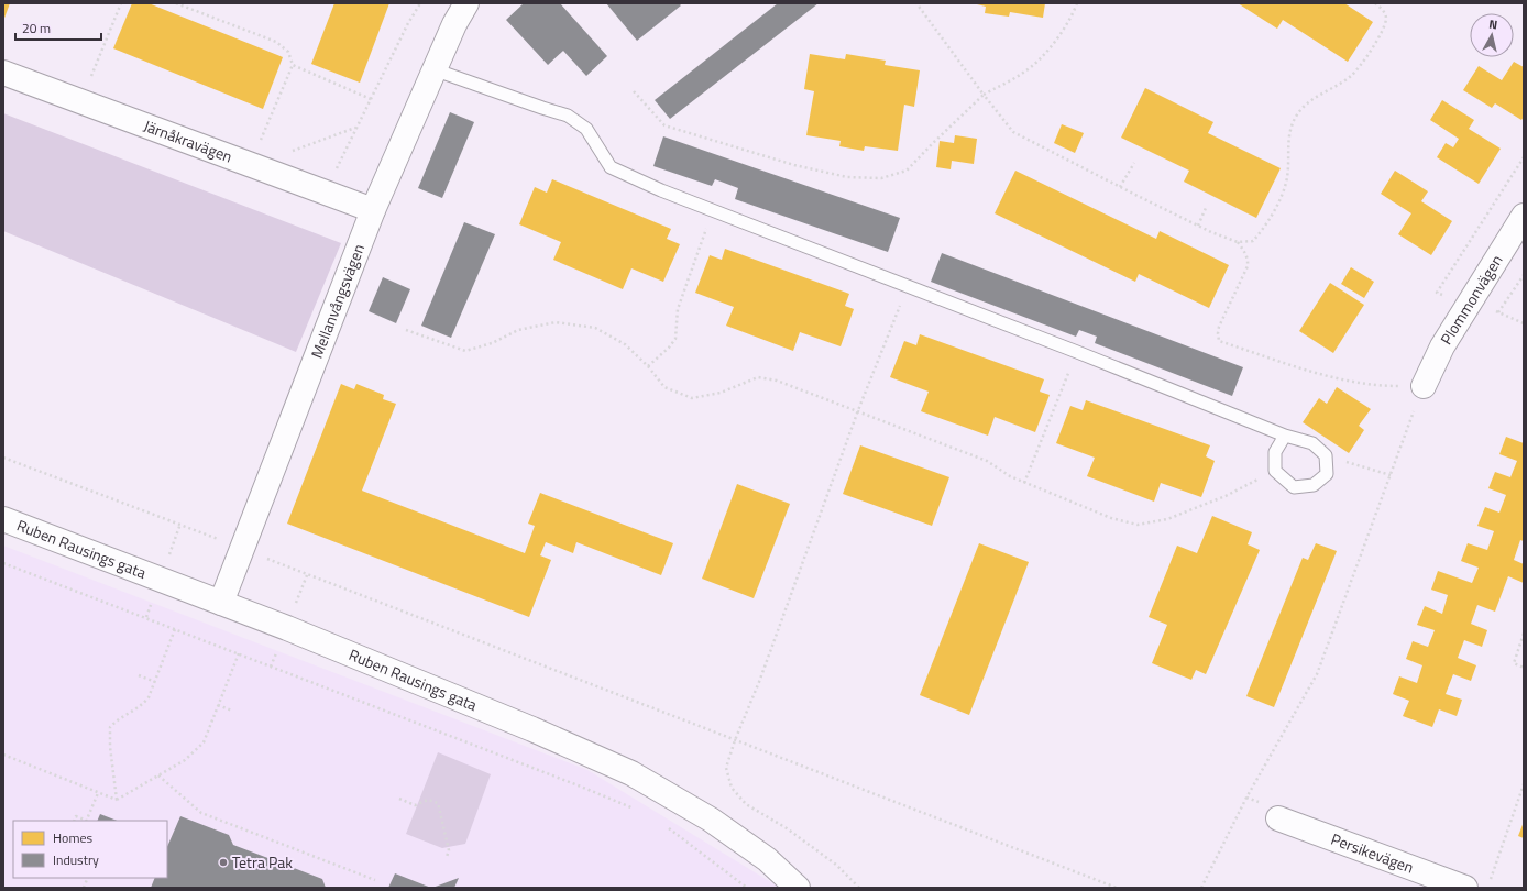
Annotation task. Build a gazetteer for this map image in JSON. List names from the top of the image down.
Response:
{
  "streets": {
    "street": [
      "Järnåkravägen",
      "Plommonvägen",
      "Mellanvångsvägen",
      "Ruben Rausings gata",
      "Persikevägen"
    ]
  },
  "crossings": [
    ["Järnåkravägen", "Mellanvångsvägen"],
    ["Mellanvångsvägen", "Ruben Rausings gata"]
  ],
  "places": ["Tetra Pak"],
  "legend": ["Homes", "Industry"],
  "scale_bar": "20 m",
  "north": "top"
}
